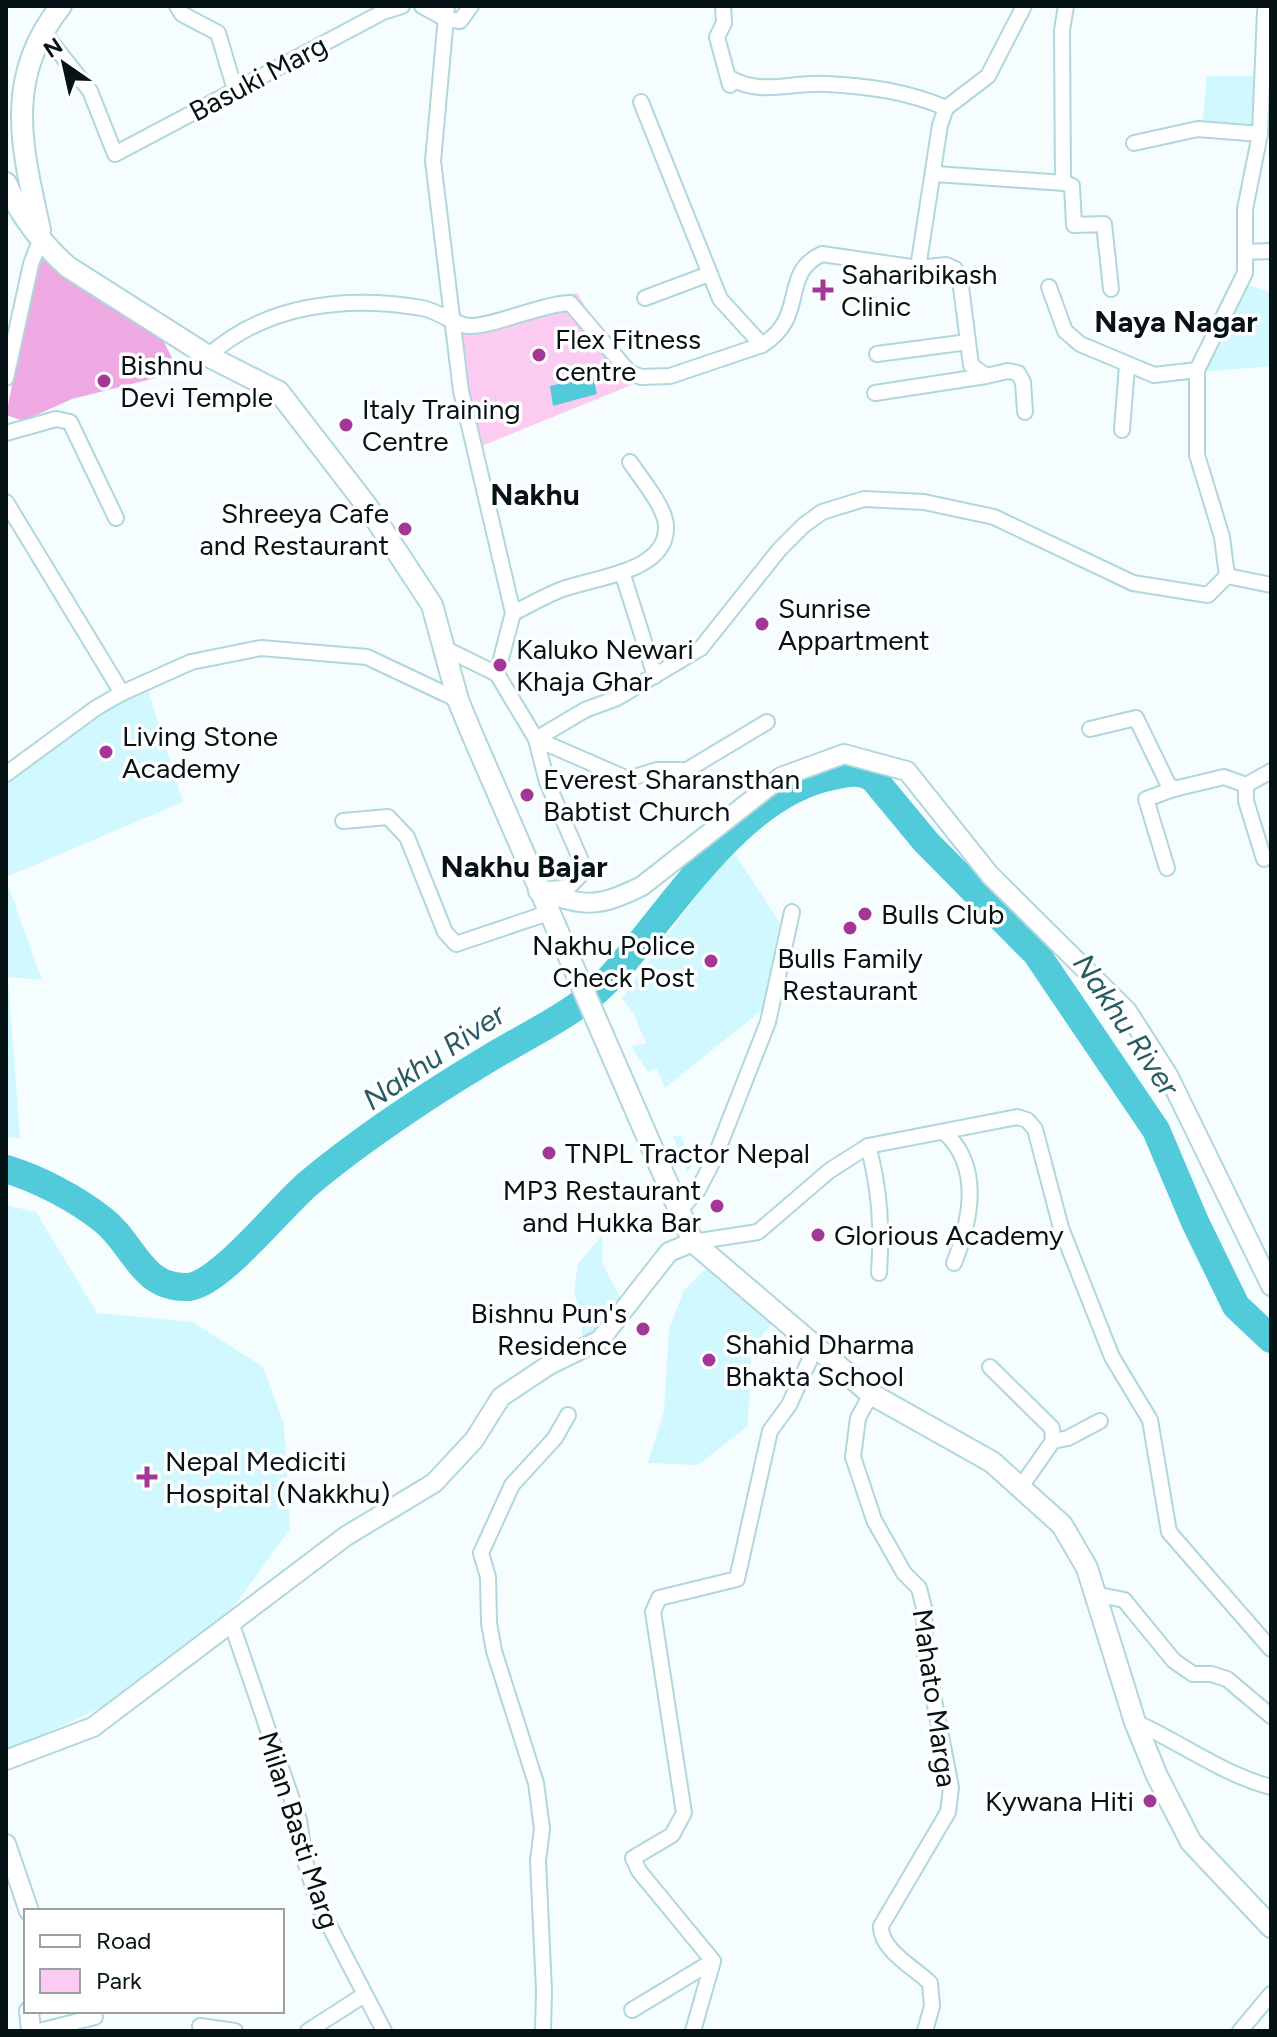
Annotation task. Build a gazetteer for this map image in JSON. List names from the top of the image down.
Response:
{
  "streets": {
    "street": ["Basuki Marg", "Mahato Marga", "Milan Basti Marg"]
  },
  "districts": ["Naya Nagar", "Nakhu", "Nakhu Bajar"],
  "water": ["Nakhu River"],
  "places": {
    "health": ["Saharibikash Clinic", "Nepal Mediciti Hospital (Nakkhu)"],
    "other": [
      "Flex Fitness centre",
      "Bishnu Devi Temple",
      "Italy Training Centre",
      "Shreeya Cafe and Restaurant",
      "Sunrise Appartment",
      "Kaluko Newari Khaja Ghar",
      "Living Stone Academy",
      "Everest Sharansthan Babtist Church",
      "Bulls Club",
      "Bulls Family Restaurant",
      "Nakhu Police Check Post",
      "TNPL Tractor Nepal",
      "MP3 Restaurant and Hukka Bar",
      "Glorious Academy",
      "Bishnu Pun's Residence",
      "Shahid Dharma Bhakta School",
      "Kywana Hiti"
    ]
  },
  "legend": ["Road", "Park"],
  "north": "top left"
}
